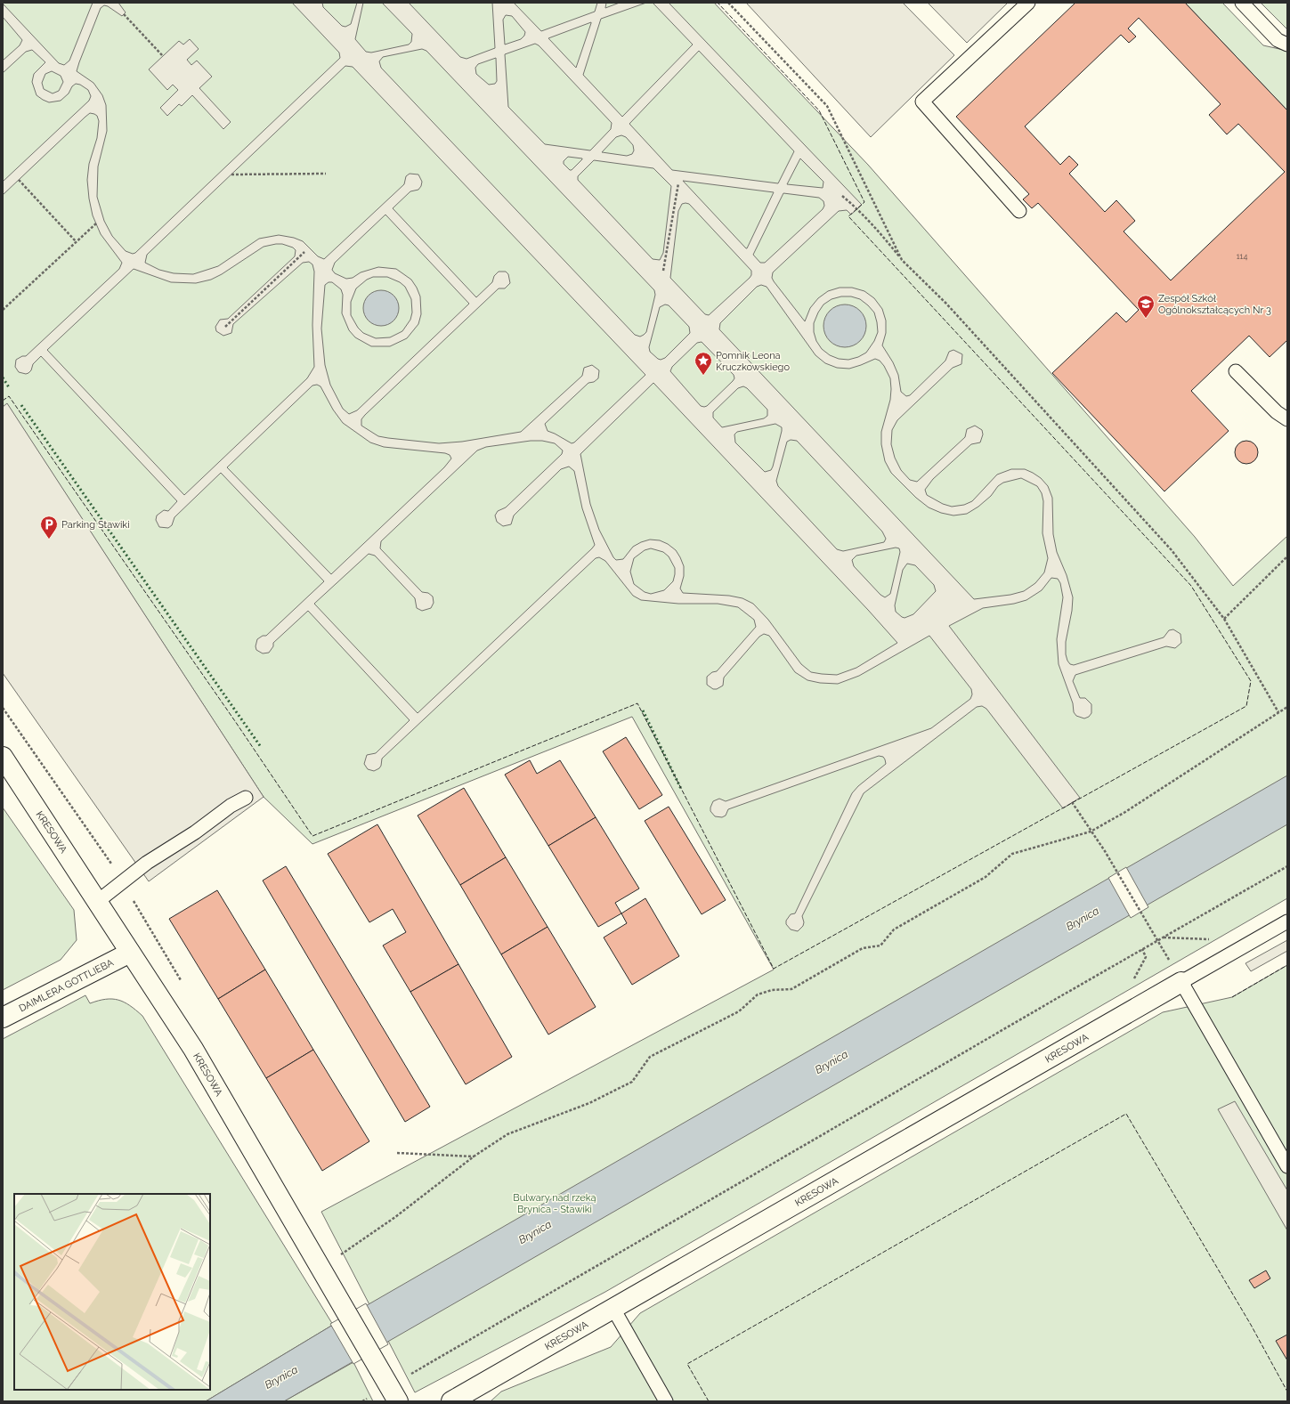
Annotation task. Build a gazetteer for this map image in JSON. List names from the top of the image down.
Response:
{
  "streets": {
    "street": ["KRESOWA", "DAIMLERA GOTTLIEBA"]
  },
  "crossings": [
    ["KRESOWA", "DAIMLERA GOTTLIEBA"]
  ],
  "water": ["Brynica"],
  "parks": ["Bulwary nad rzeką Brynica - Stawiki"],
  "places": {
    "school or university": ["Zespół Szkół Ogólnokształcących Nr 3"],
    "place": ["Pomnik Leona Kruczkowskiego"],
    "parking": ["Parking Stawiki"]
  },
  "house_numbers": ["114"]
}
